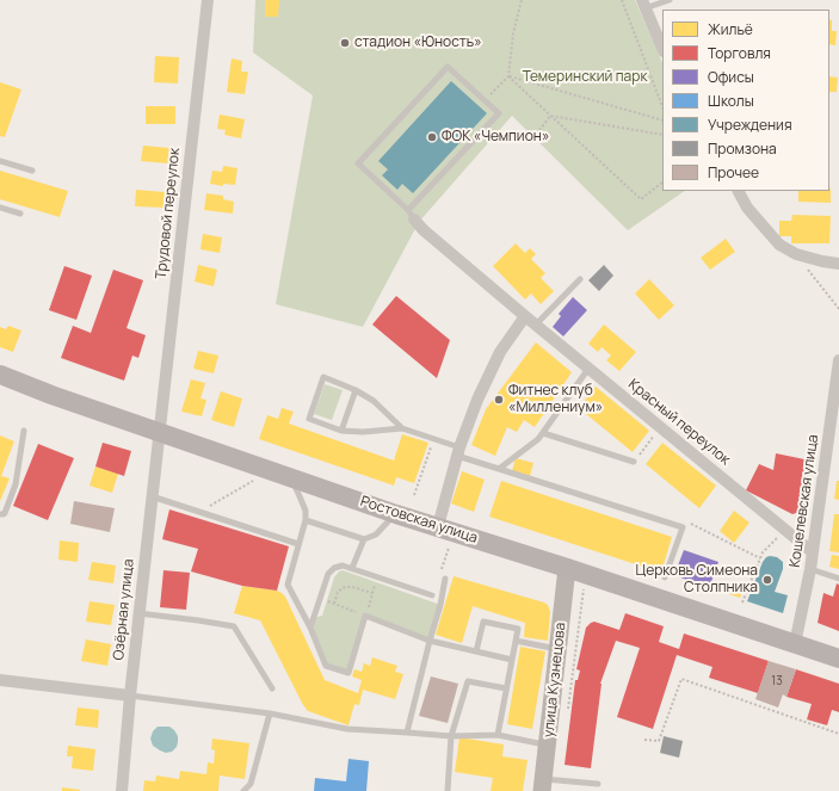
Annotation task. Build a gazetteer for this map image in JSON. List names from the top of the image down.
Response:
{
  "streets": {
    "main road": ["Ростовская улица"],
    "street": [
      "Трудовой переулок",
      "Красный переулок",
      "Кошелевская улица",
      "Озёрная улица",
      "улица Кузнецова"
    ]
  },
  "crossings": [
    ["Трудовой переулок", "Ростовская улица"],
    ["Трудовой переулок", "Озёрная улица"],
    ["Красный переулок", "Кошелевская улица"],
    ["Кошелевская улица", "Ростовская улица"],
    ["Ростовская улица", "Озёрная улица"],
    ["Ростовская улица", "улица Кузнецова"]
  ],
  "parks": ["Темеринский парк"],
  "places": [
    "стадион «Юность»",
    "ФОК «Чемпион»",
    "Фитнес клуб «Миллениум»",
    "Церковь Симеона Столпника"
  ],
  "house_numbers": ["13"],
  "legend": [
    "Жильё",
    "Торговля",
    "Офисы",
    "Школы",
    "Учреждения",
    "Промзона",
    "Прочее"
  ]
}
